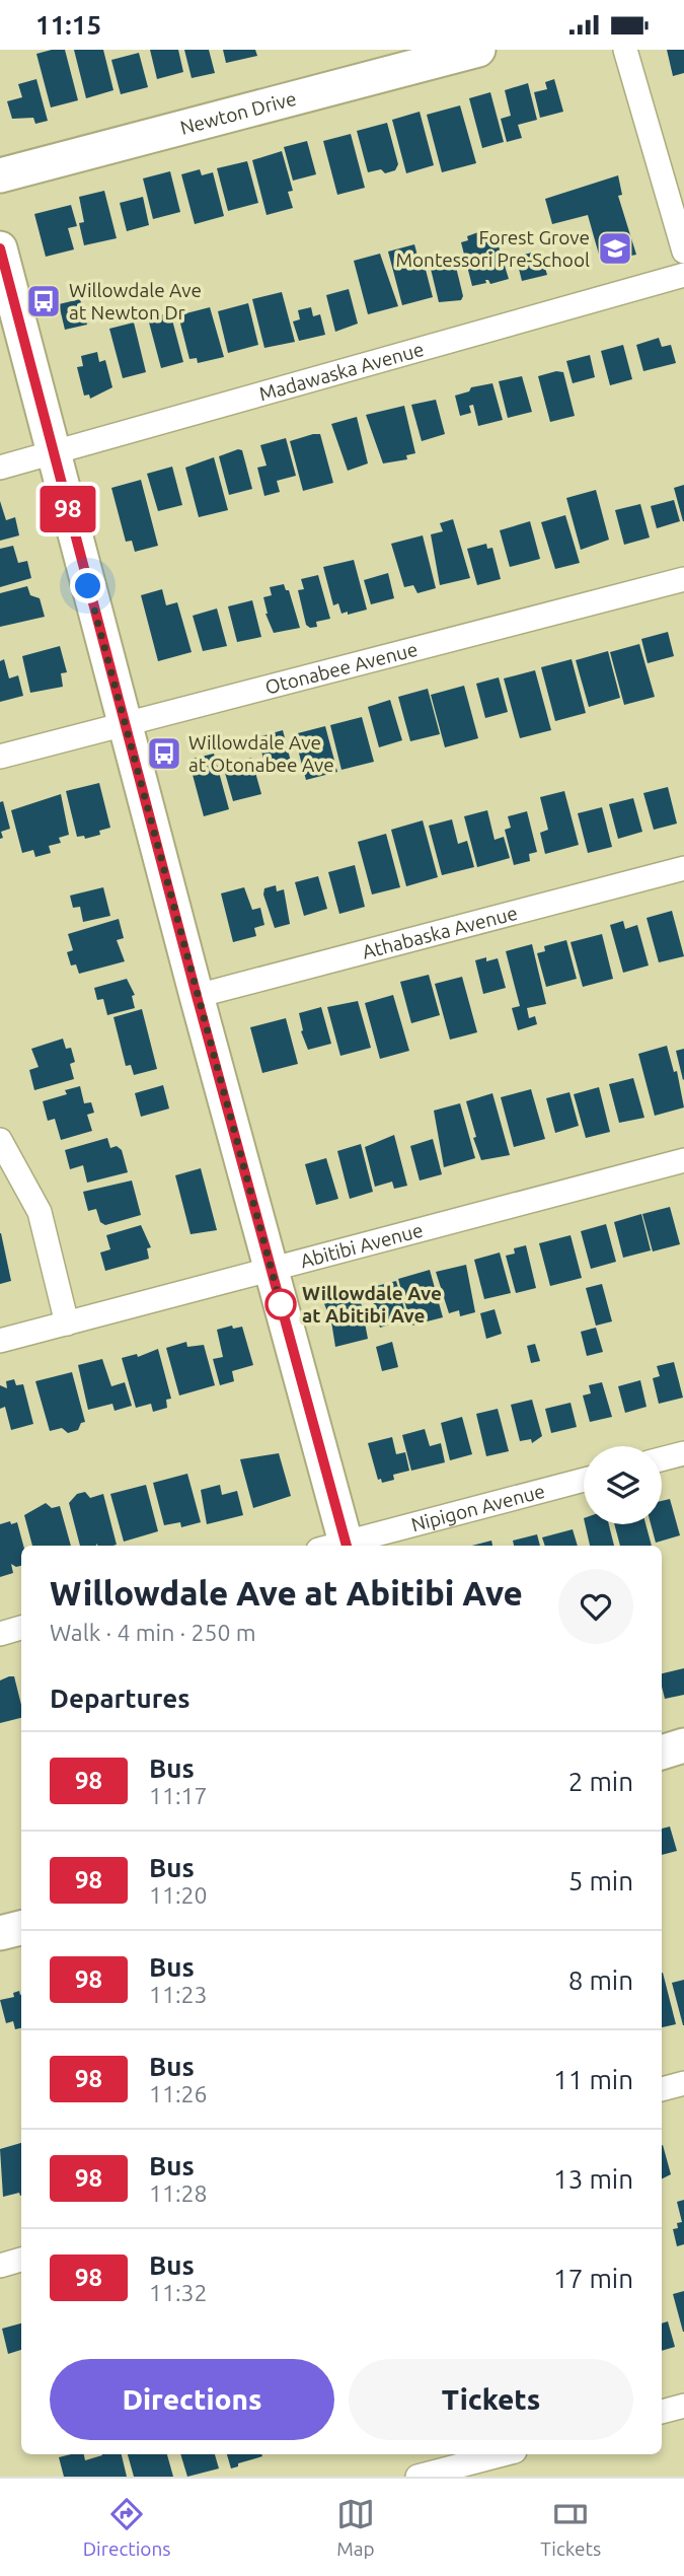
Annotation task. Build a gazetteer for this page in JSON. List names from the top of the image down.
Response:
{
  "streets": {
    "street": [
      "Newton Drive",
      "Madawaska Avenue",
      "Otonabee Avenue",
      "Athabaska Avenue",
      "Abitibi Avenue",
      "Nipigon Avenue"
    ]
  },
  "places": {
    "school or university": ["Forest Grove Montessori Pre-School"],
    "bus stop": ["Willowdale Ave at Newton Dr", "Willowdale Ave at Otonabee Ave"],
    "other": ["Willowdale Ave at Abitibi Ave"]
  },
  "lines": ["bus line 98"],
  "page": {
    "status": "11:15",
    "on_map": "98",
    "heading": [
      ["Willowdale Ave at Abitibi Ave", "Walk · 4 min · 250 m"],
      "Departures"
    ],
    "list": [
      {
        "mark": "98",
        "name": "Bus",
        "note": "11:17",
        "value": "2 min"
      },
      {
        "mark": "98",
        "name": "Bus",
        "note": "11:20",
        "value": "5 min"
      },
      {
        "mark": "98",
        "name": "Bus",
        "note": "11:23",
        "value": "8 min"
      },
      {
        "mark": "98",
        "name": "Bus",
        "note": "11:26",
        "value": "11 min"
      },
      {
        "mark": "98",
        "name": "Bus",
        "note": "11:28",
        "value": "13 min"
      },
      {
        "mark": "98",
        "name": "Bus",
        "note": "11:32",
        "value": "17 min"
      }
    ],
    "buttons": ["Directions", "Tickets"],
    "tabs": ["Directions", "Map", "Tickets"]
  }
}
